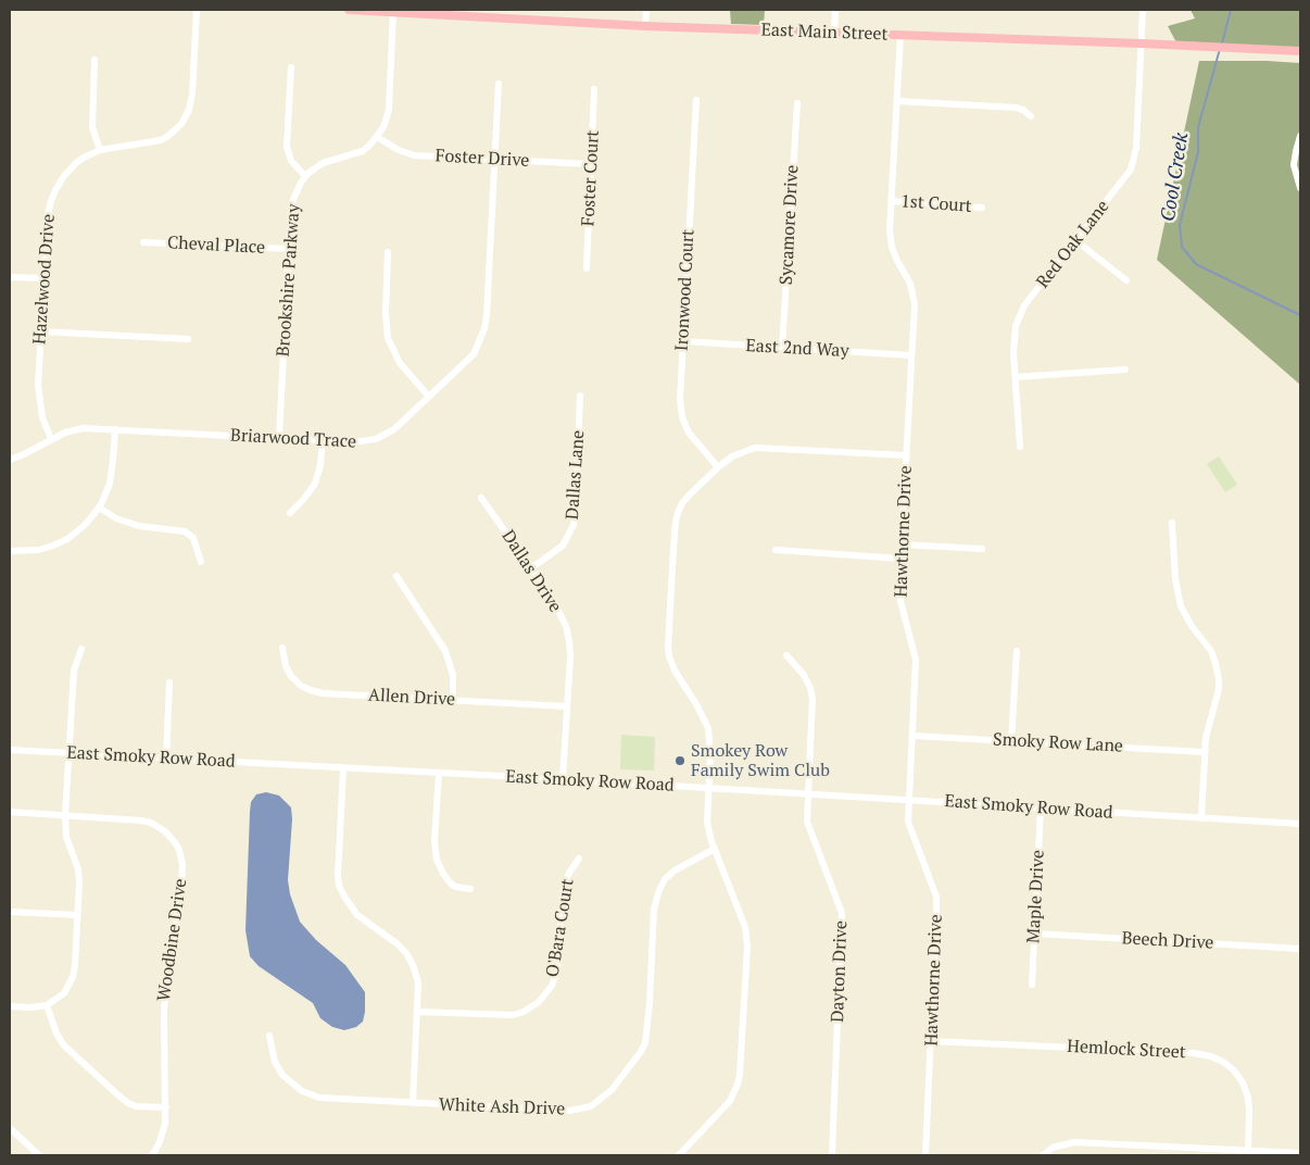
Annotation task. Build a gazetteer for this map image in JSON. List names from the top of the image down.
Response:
{
  "streets": {
    "main road": ["East Main Street"],
    "street": [
      "Foster Drive",
      "Foster Court",
      "1st Court",
      "Sycamore Drive",
      "Red Oak Lane",
      "Cheval Place",
      "Hazelwood Drive",
      "Brookshire Parkway",
      "Ironwood Court",
      "East 2nd Way",
      "Briarwood Trace",
      "Dallas Lane",
      "Hawthorne Drive",
      "Dallas Drive",
      "Allen Drive",
      "Smoky Row Lane",
      "East Smoky Row Road",
      "Maple Drive",
      "O'Bara Court",
      "Woodbine Drive",
      "Beech Drive",
      "Dayton Drive",
      "Hemlock Street",
      "White Ash Drive"
    ]
  },
  "crossings": [
    ["East Main Street", "Red Oak Lane"],
    ["East Main Street", "Brookshire Parkway"],
    ["East Main Street", "Hawthorne Drive"],
    ["Foster Drive", "Foster Court"],
    ["Foster Drive", "Brookshire Parkway"],
    ["Foster Drive", "Briarwood Trace"],
    ["1st Court", "Hawthorne Drive"],
    ["Sycamore Drive", "East 2nd Way"],
    ["Cheval Place", "Brookshire Parkway"],
    ["Hazelwood Drive", "Briarwood Trace"],
    ["Brookshire Parkway", "Briarwood Trace"],
    ["Ironwood Court", "East 2nd Way"],
    ["East 2nd Way", "Hawthorne Drive"],
    ["Dallas Lane", "Dallas Drive"],
    ["Hawthorne Drive", "Smoky Row Lane"],
    ["Hawthorne Drive", "East Smoky Row Road"],
    ["Hawthorne Drive", "Hemlock Street"],
    ["Dallas Drive", "Allen Drive"],
    ["Dallas Drive", "East Smoky Row Road"],
    ["East Smoky Row Road", "Maple Drive"],
    ["East Smoky Row Road", "Dayton Drive"],
    ["Maple Drive", "Beech Drive"]
  ],
  "water": ["Cool Creek"],
  "places": ["Smokey Row Family Swim Club"]
}
